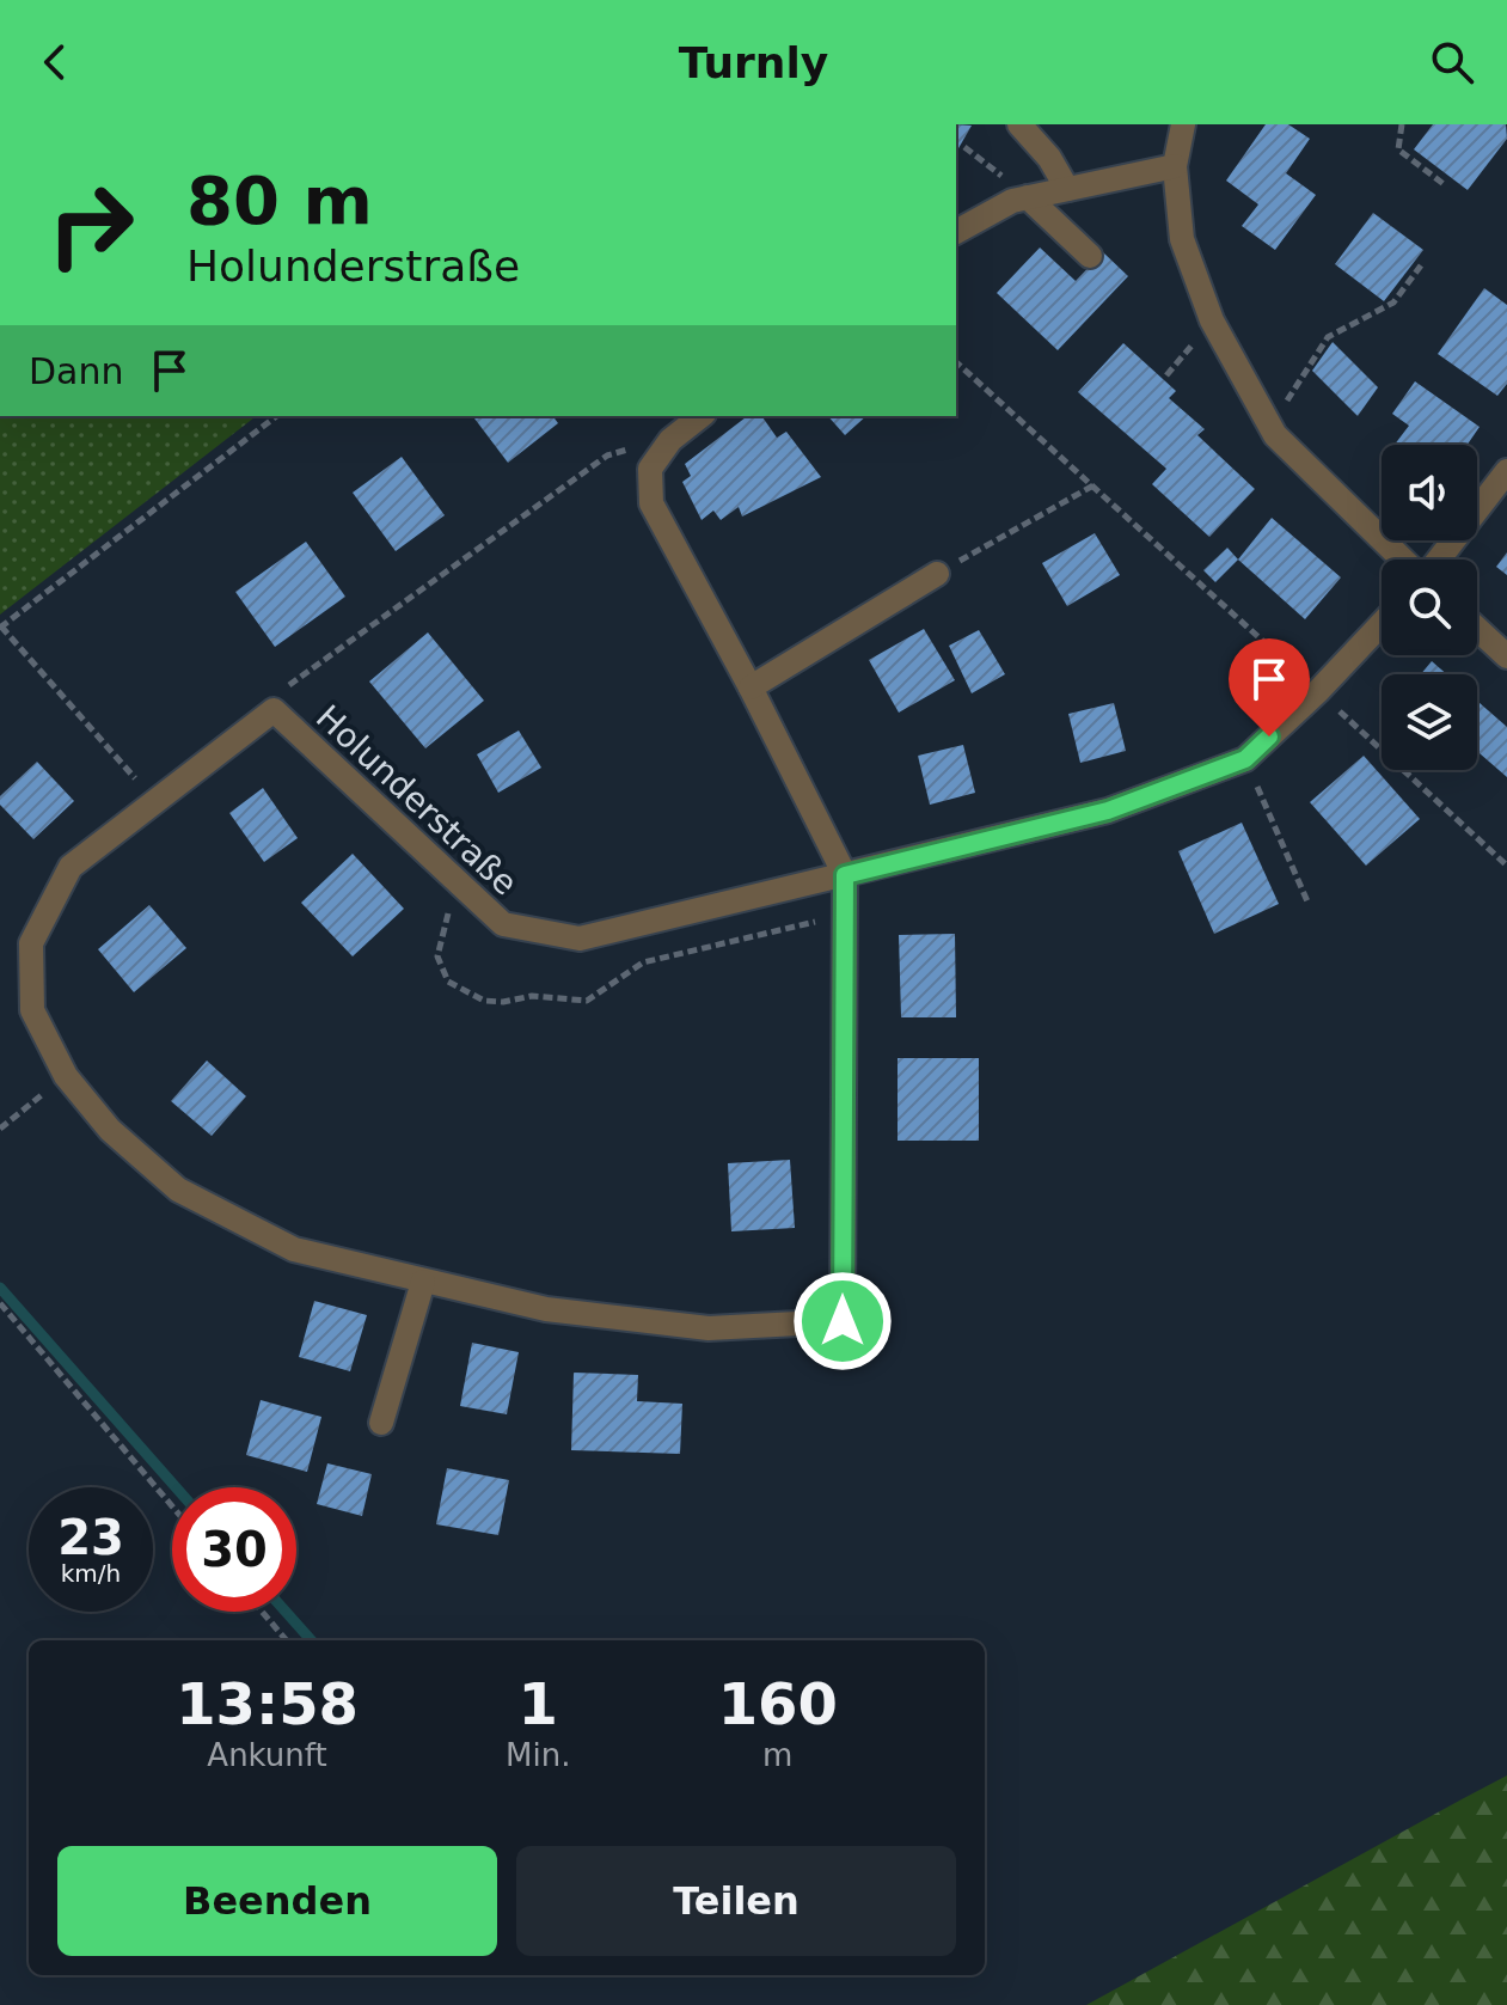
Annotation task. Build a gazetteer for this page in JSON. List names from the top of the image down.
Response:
{
  "streets": {
    "street": ["Holunderstraße"]
  },
  "page": {
    "header": "Turnly",
    "turn": ["80 m", "Holunderstraße"],
    "then": "Dann",
    "speed": "23 km/h",
    "limit": "30",
    "eta": [
      "13:58",
      "Ankunft",
      "1",
      "Min.",
      "160",
      "m"
    ],
    "buttons": ["Beenden", "Teilen"]
  }
}
